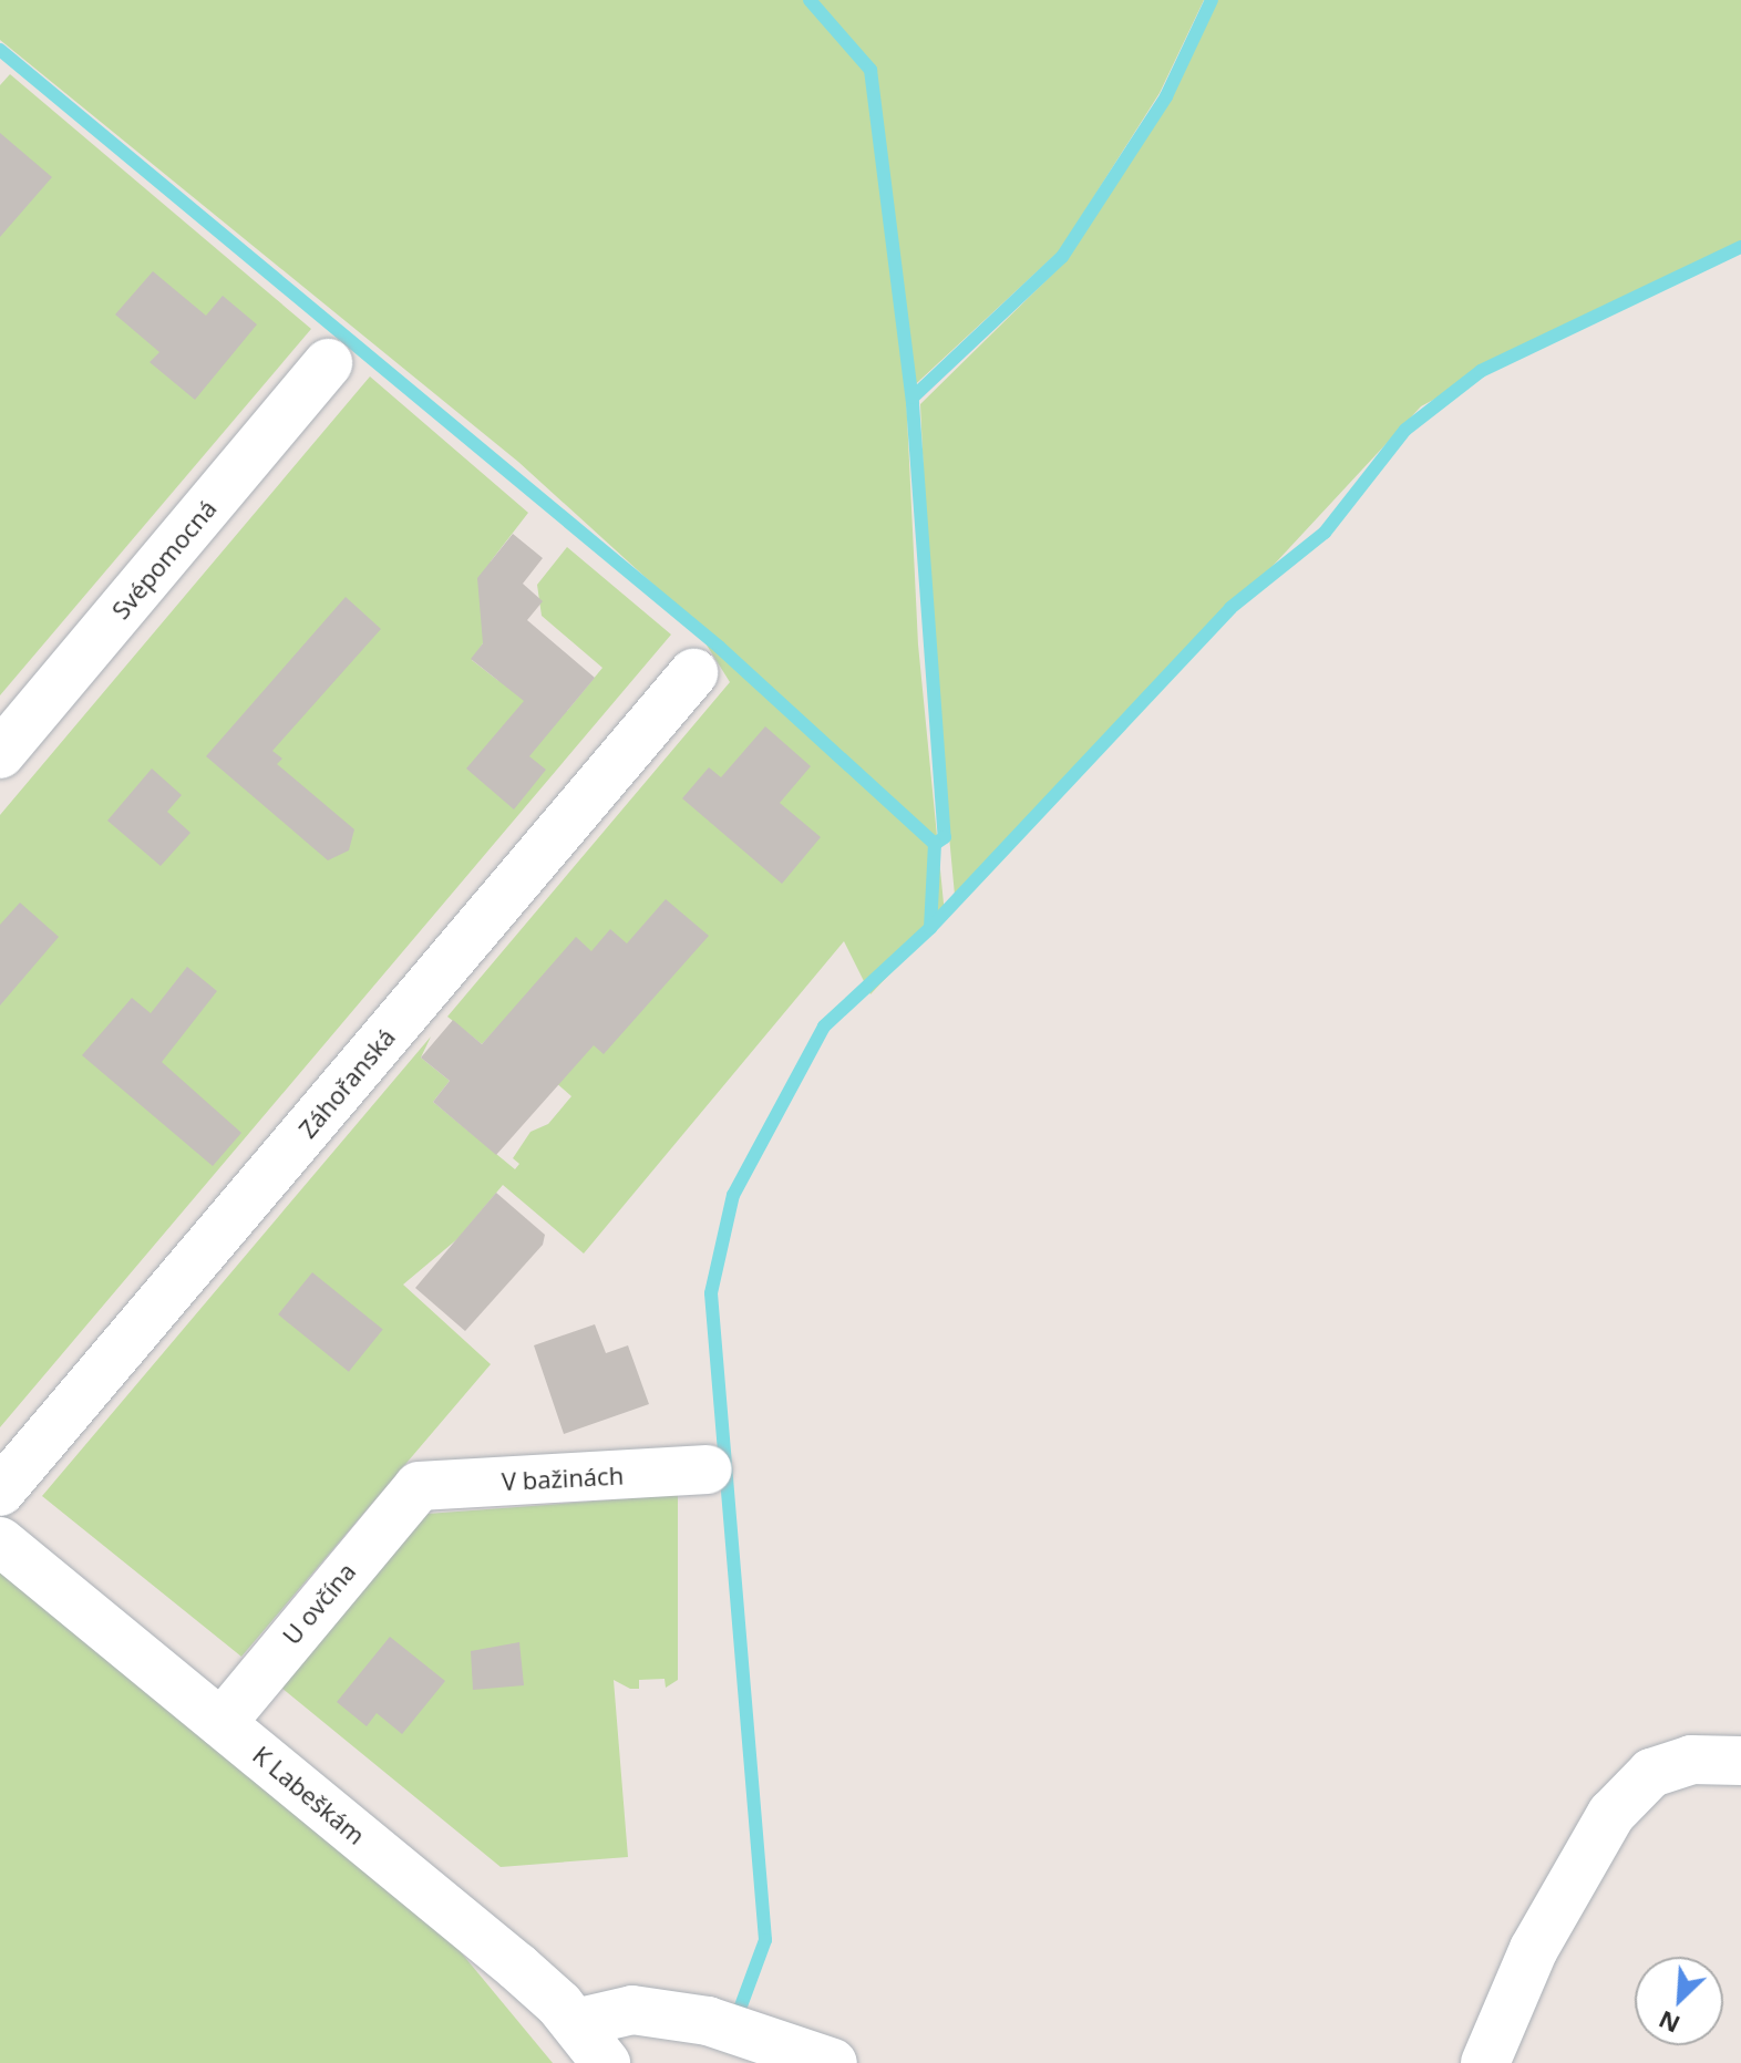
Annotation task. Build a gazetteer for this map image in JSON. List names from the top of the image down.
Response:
{
  "streets": {
    "street": [
      "Svépomocná",
      "Záhořanská",
      "V bažinách",
      "U ovčína",
      "K Labeškám"
    ]
  },
  "crossings": [
    ["V bažinách", "U ovčína"],
    ["U ovčína", "K Labeškám"]
  ],
  "north": "bottom left"
}
